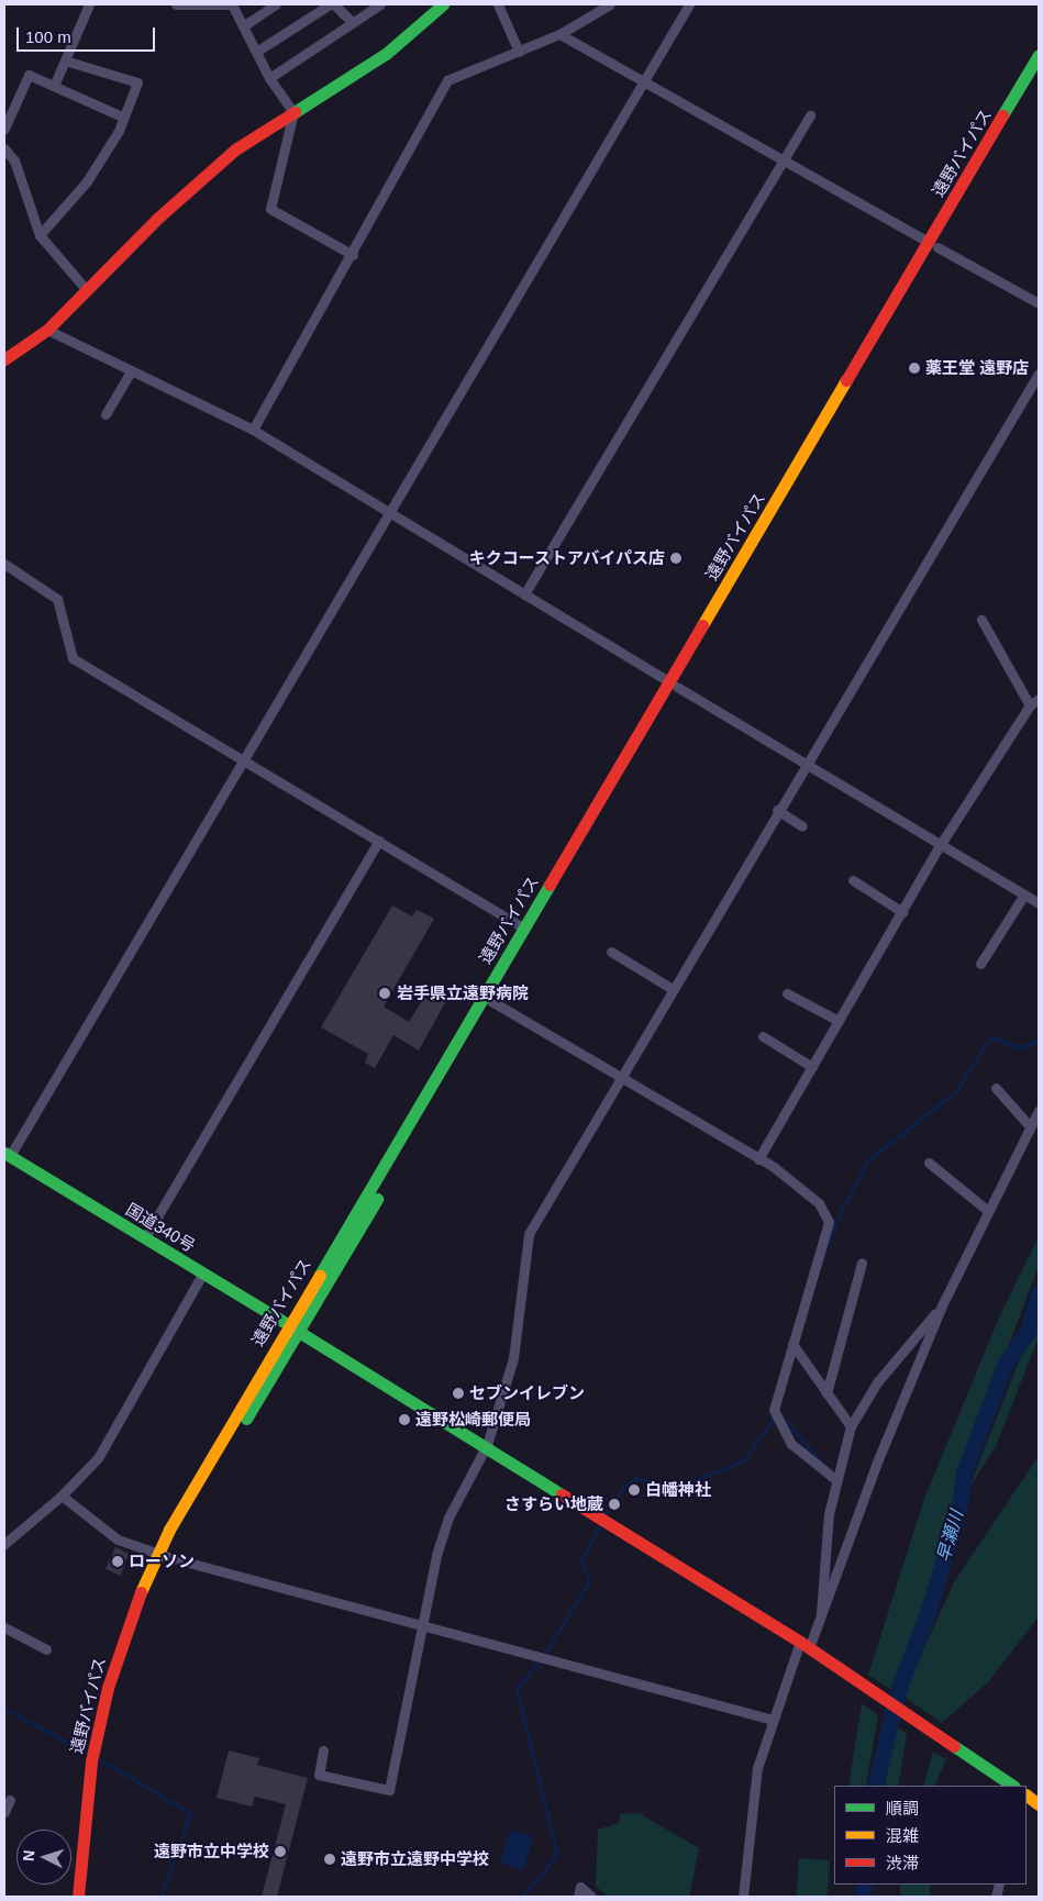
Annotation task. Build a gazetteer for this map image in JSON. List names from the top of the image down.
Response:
{
  "streets": {
    "main road": ["遠野バイパス", "国道340号"]
  },
  "crossings": [
    ["遠野バイパス", "国道340号"]
  ],
  "water": ["早瀬川"],
  "places": [
    "薬王堂 遠野店",
    "キクコーストアバイパス店",
    "岩手県立遠野病院",
    "セブンイレブン",
    "遠野松崎郵便局",
    "白幡神社",
    "さすらい地蔵",
    "ローソン",
    "遠野市立中学校",
    "遠野市立遠野中学校"
  ],
  "legend": ["順調", "混雑", "渋滞"],
  "scale_bar": "100 m",
  "north": "left"
}
